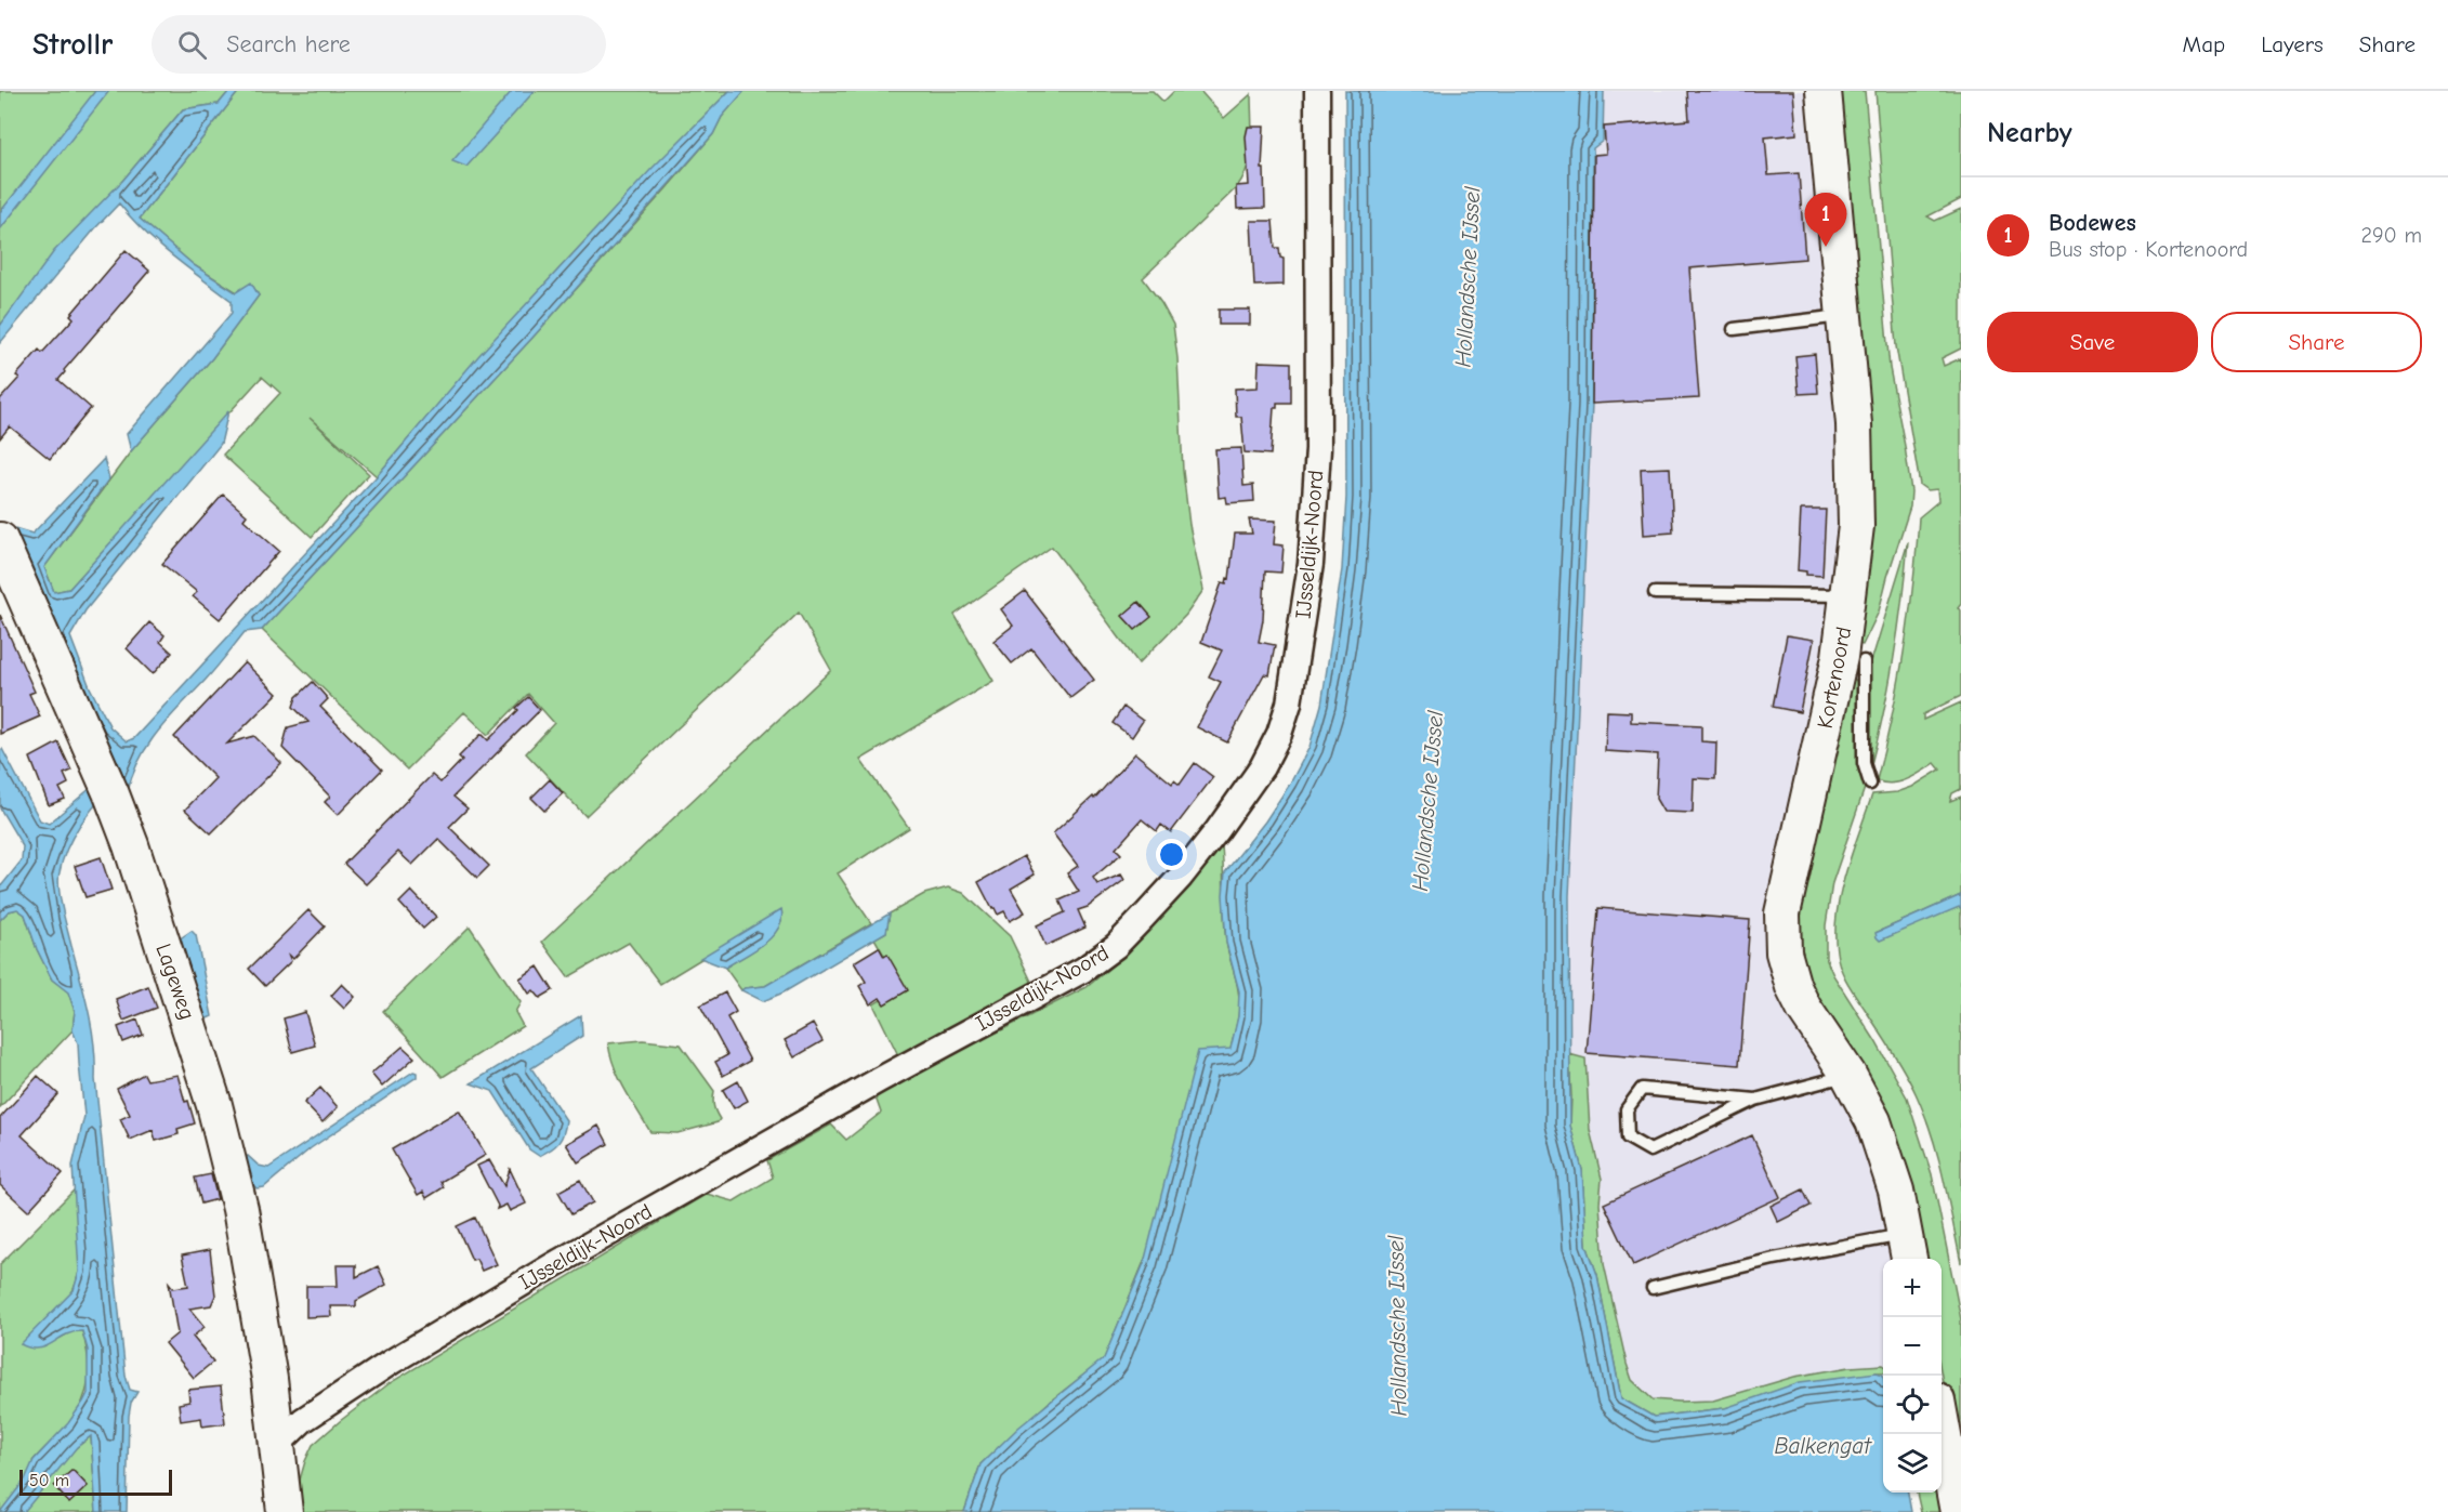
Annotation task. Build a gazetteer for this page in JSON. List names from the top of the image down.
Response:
{
  "streets": {
    "street": ["IJsseldijk-Noord", "Kortenoord", "Lageweg"]
  },
  "crossings": [
    ["IJsseldijk-Noord", "Lageweg"]
  ],
  "water": ["Hollandsche IJssel", "Balkengat"],
  "scale_bar": "50 m",
  "page": {
    "header": "Strollr",
    "search": "Search here",
    "nav": ["Map", "Layers", "Share"],
    "heading": "Nearby",
    "list": [
      {
        "mark": "1",
        "name": "Bodewes",
        "note": "Bus stop · Kortenoord",
        "value": "290 m"
      }
    ],
    "pins": "1",
    "buttons": ["Save", "Share"],
    "map_buttons": ["+", "−"],
    "scale": "50 m"
  }
}
